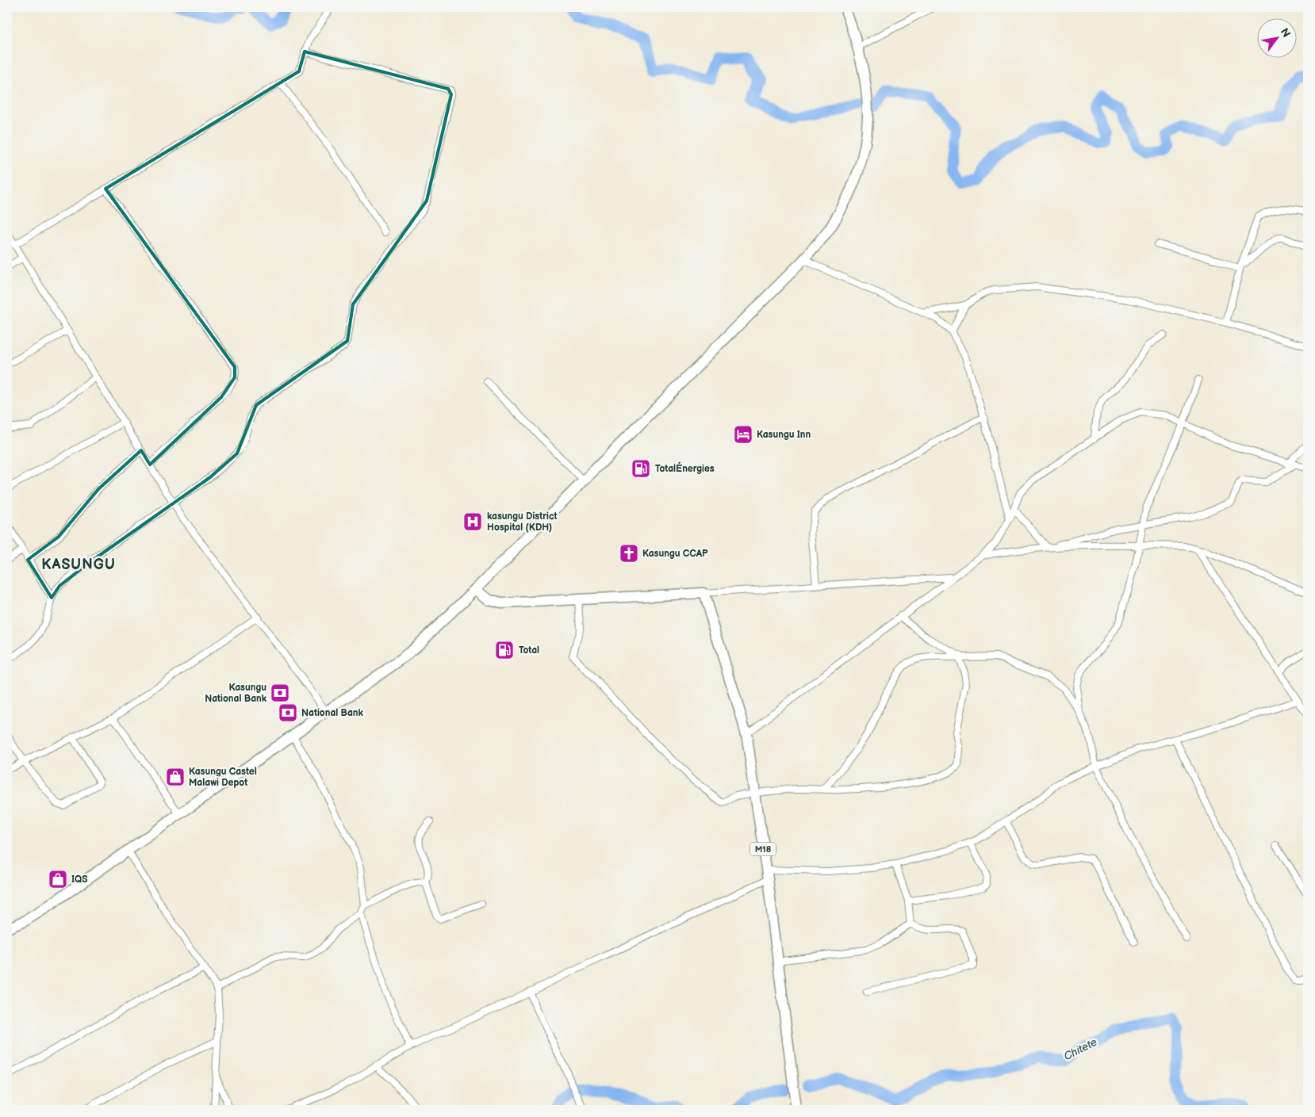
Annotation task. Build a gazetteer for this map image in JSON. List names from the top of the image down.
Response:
{
  "streets": {
    "main road": ["M18"]
  },
  "districts": ["KASUNGU"],
  "water": ["Chitete"],
  "places": {
    "hotel": ["Kasungu Inn"],
    "fuel station": ["TotalÉnergies", "Total"],
    "hospital": ["kasungu District Hospital (KDH)"],
    "church": ["Kasungu CCAP"],
    "bank": ["Kasungu National Bank", "National Bank"],
    "shop": ["Kasungu Castel Malawi Depot", "IQS"]
  },
  "north": "top right"
}
